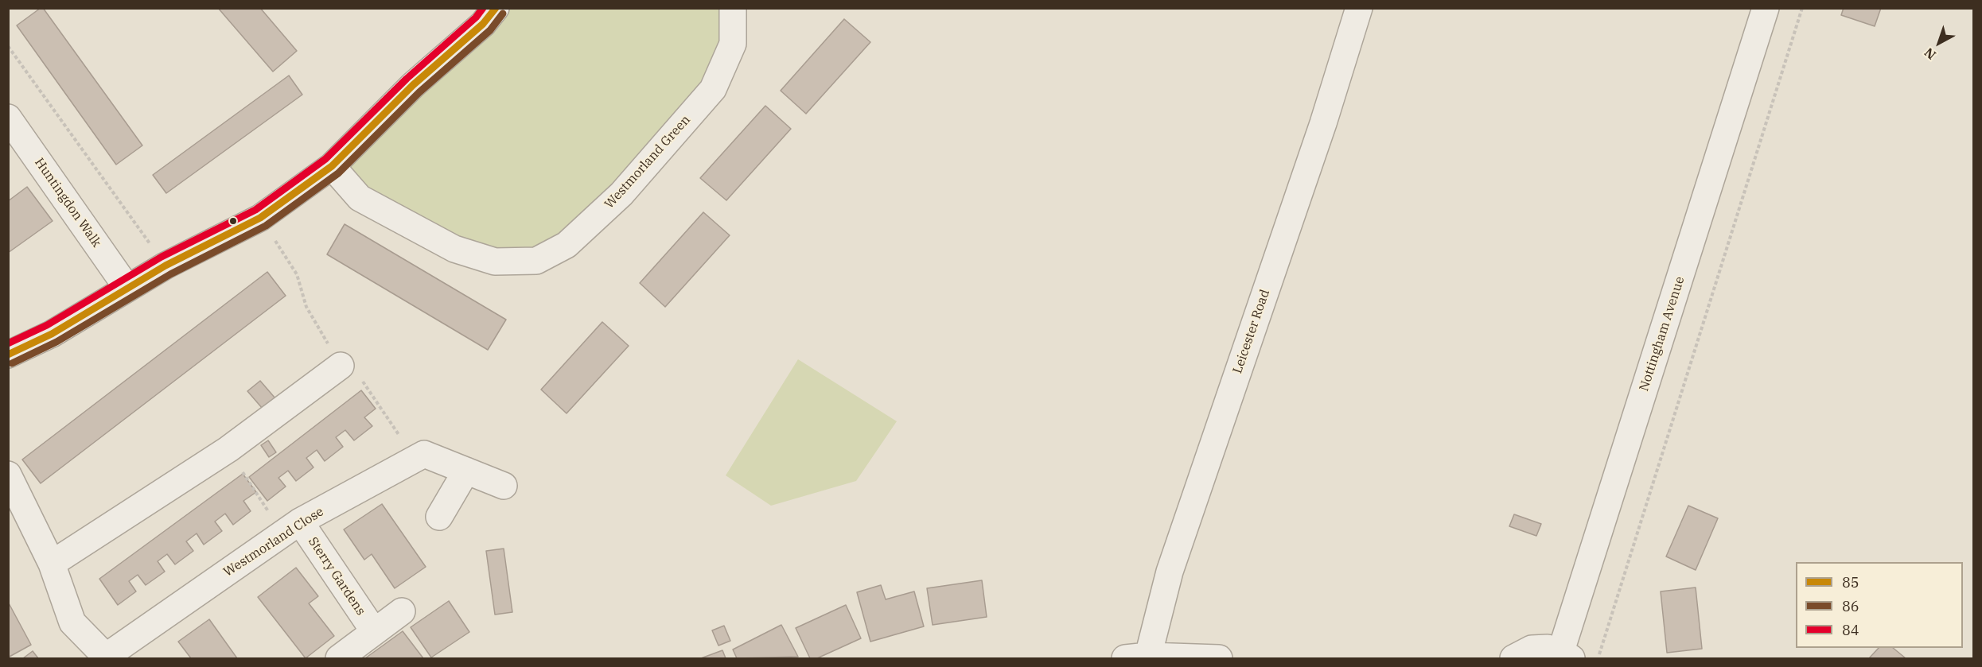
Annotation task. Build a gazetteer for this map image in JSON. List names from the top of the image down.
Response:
{
  "streets": {
    "street": [
      "Westmorland Green",
      "Huntingdon Walk",
      "Leicester Road",
      "Nottingham Avenue",
      "Westmorland Close",
      "Sterry Gardens"
    ]
  },
  "crossings": [
    ["Westmorland Close", "Sterry Gardens"]
  ],
  "lines": ["transit line 85", "transit line 84", "transit line 86"],
  "legend": ["85", "86", "84"],
  "north": "bottom left"
}
